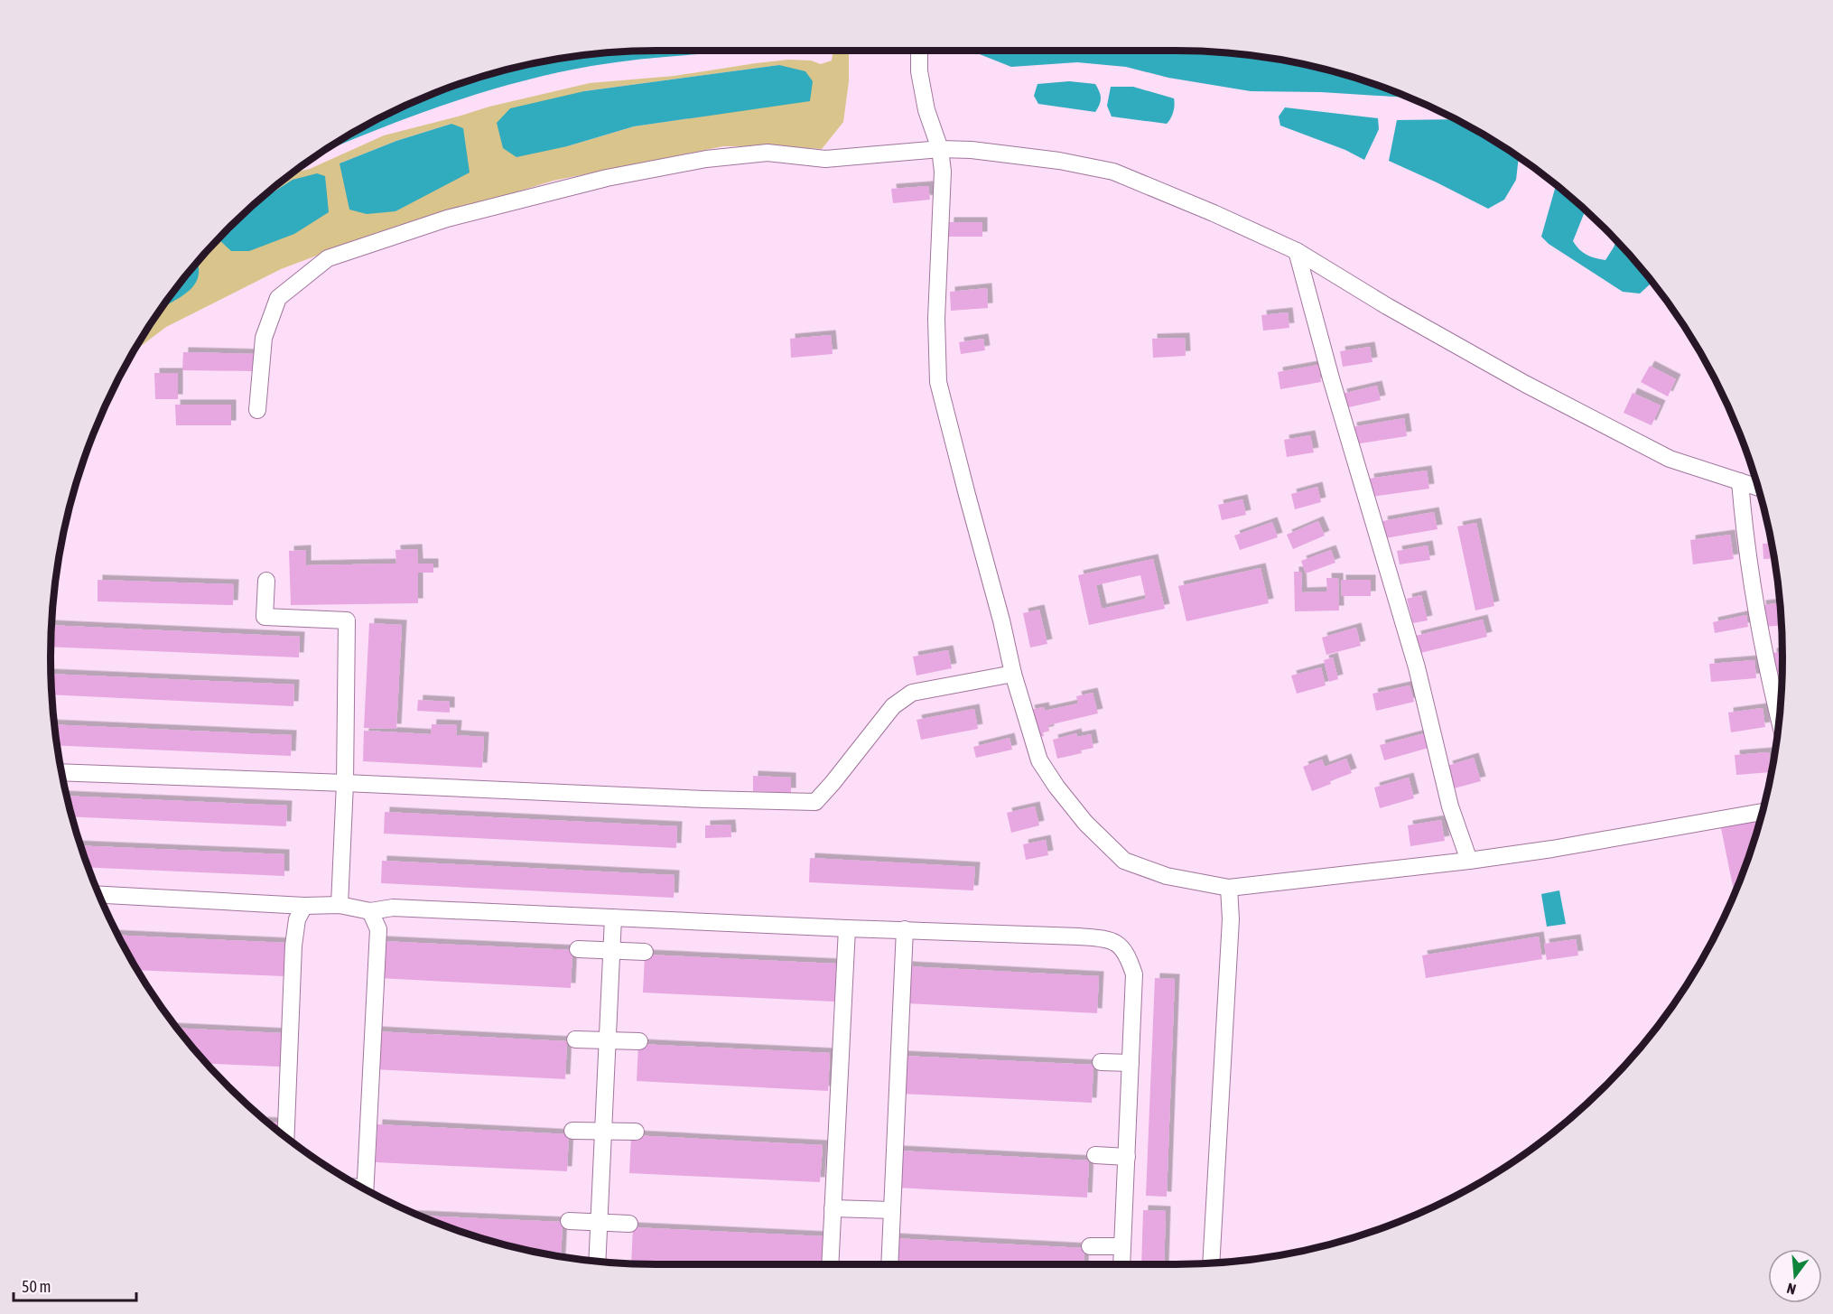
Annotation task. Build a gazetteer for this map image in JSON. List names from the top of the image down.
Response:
{
  "scale_bar": "50 m",
  "north": "bottom"
}
